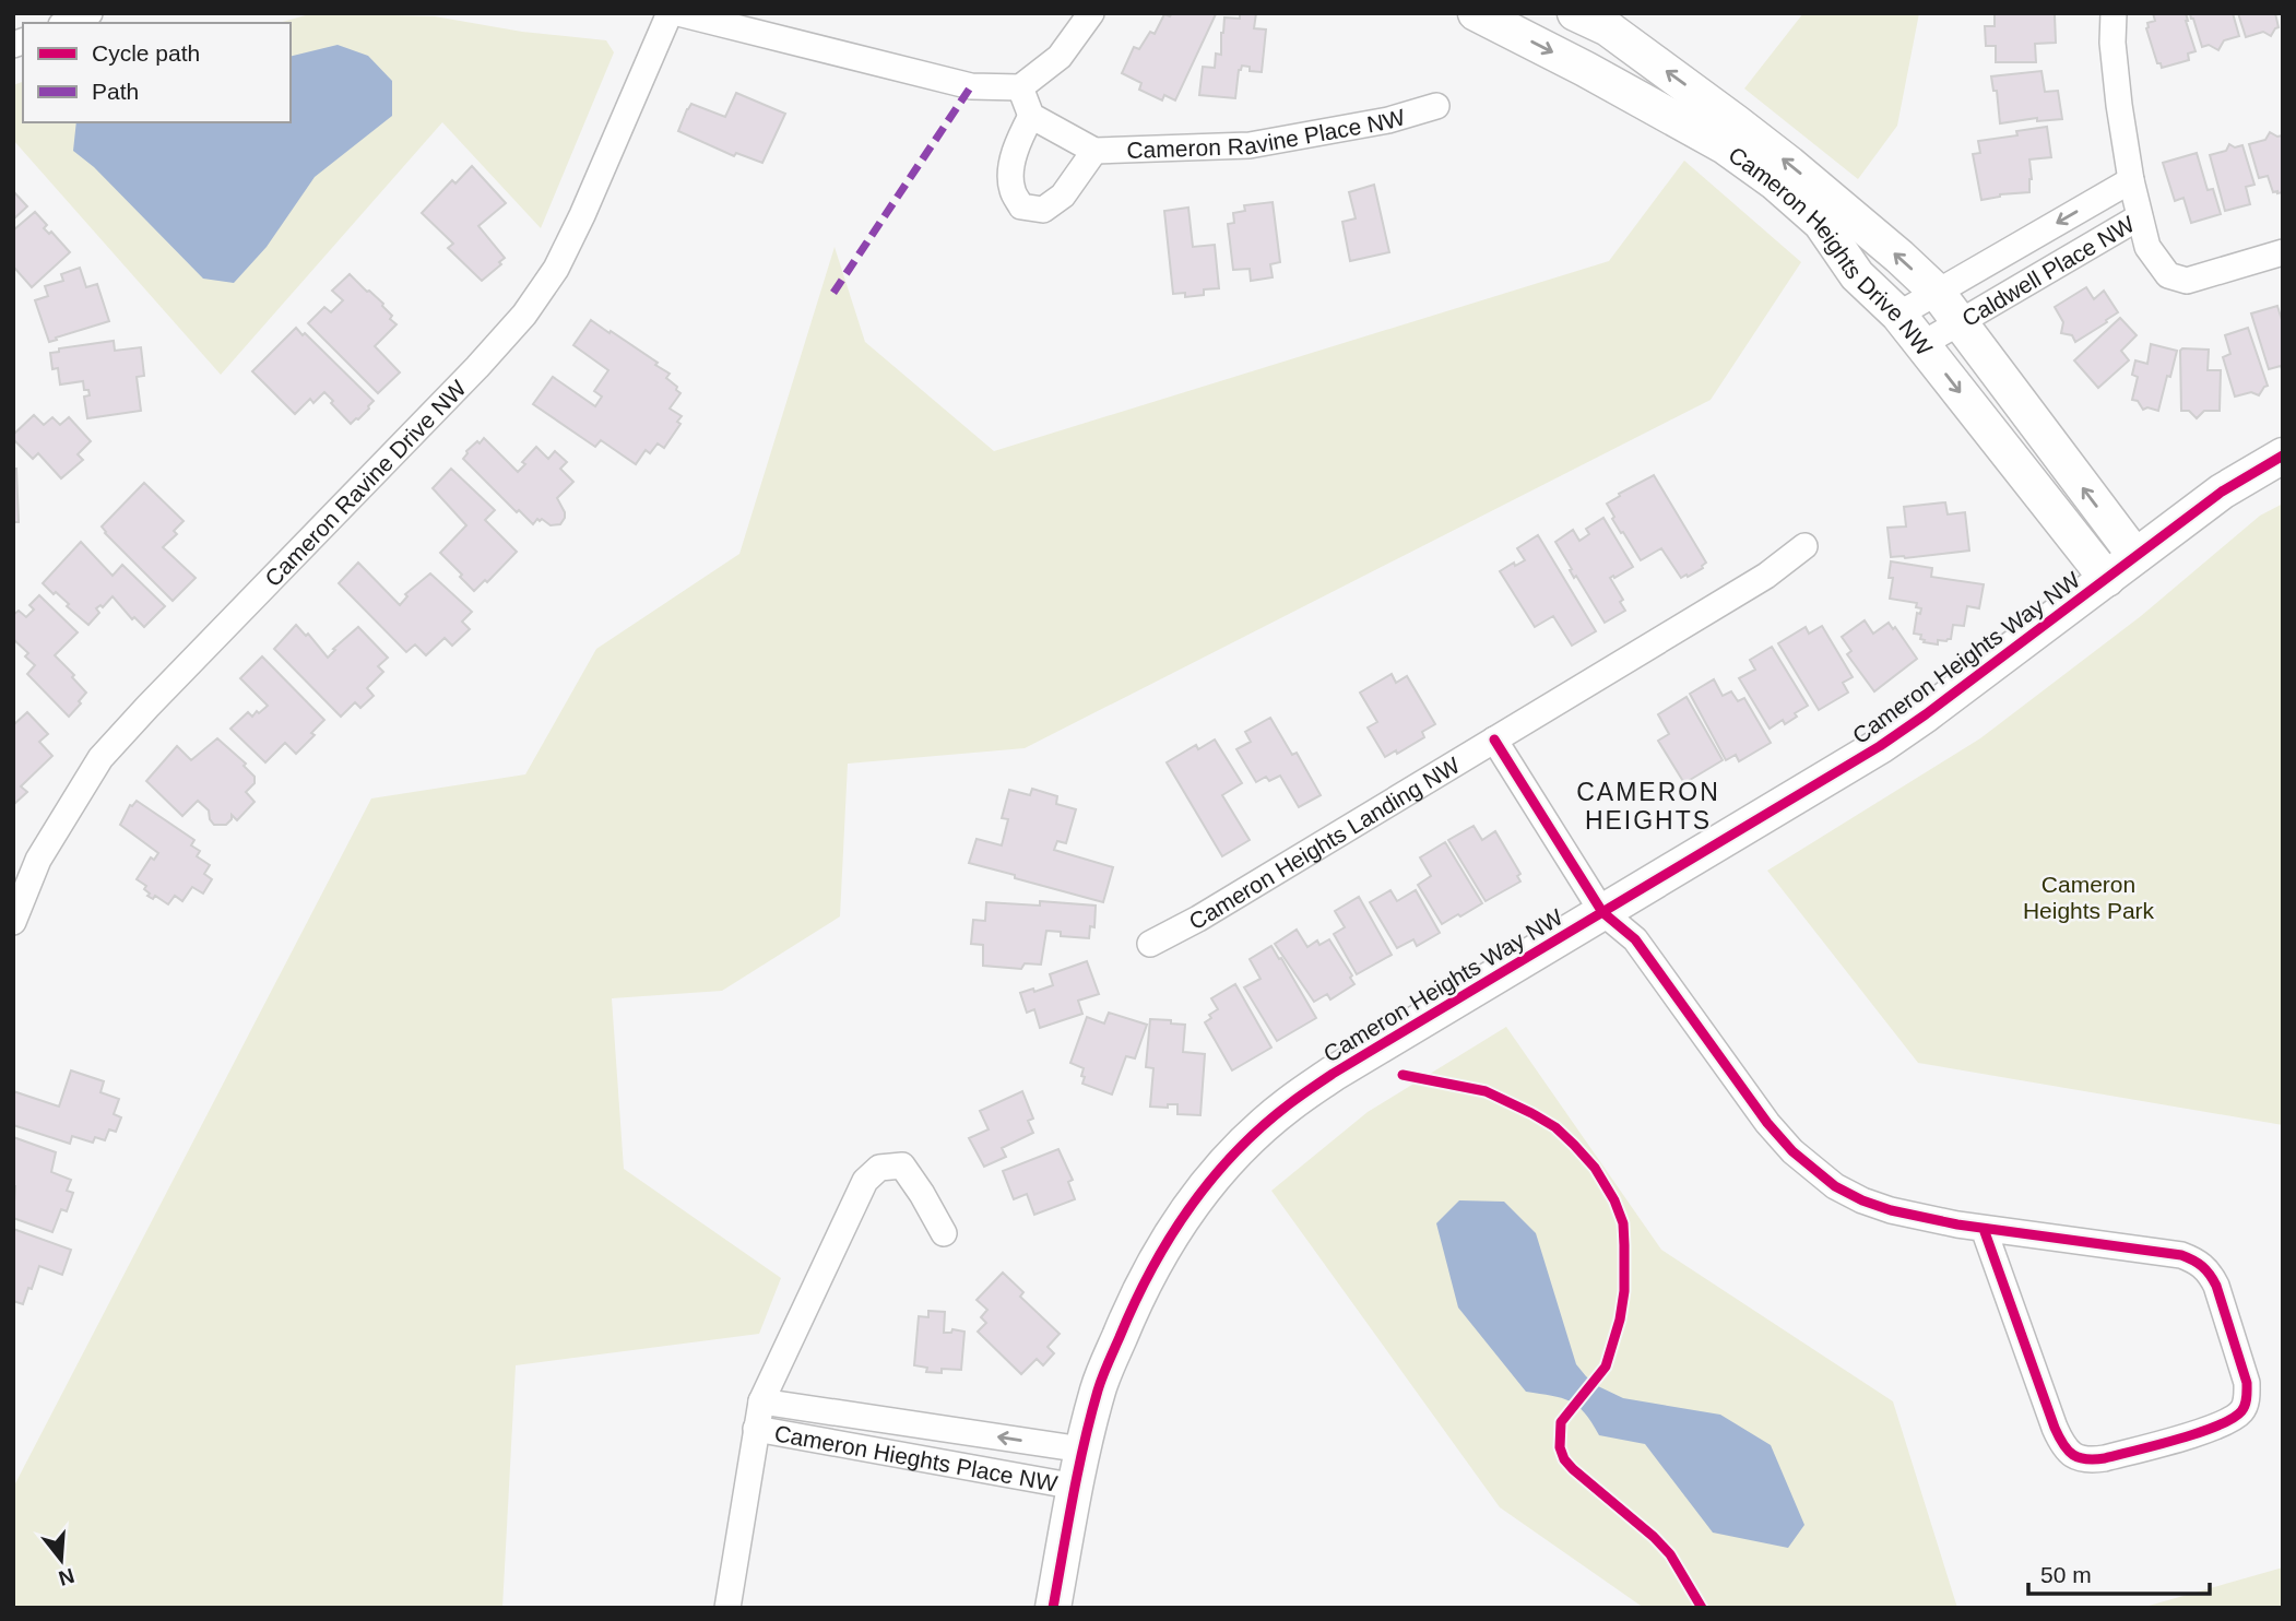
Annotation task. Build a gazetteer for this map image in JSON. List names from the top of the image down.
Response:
{
  "streets": {
    "street": [
      "Cameron Ravine Place NW",
      "Cameron Heights Drive NW",
      "Caldwell Place NW",
      "Cameron Ravine Drive NW",
      "Cameron Heights Way NW",
      "Cameron Heights Landing NW",
      "Cameron Hieghts Place NW"
    ]
  },
  "crossings": [
    ["Cameron Heights Drive NW", "Caldwell Place NW"],
    ["Cameron Heights Drive NW", "Cameron Heights Way NW"],
    ["Cameron Heights Way NW", "Cameron Hieghts Place NW"]
  ],
  "districts": ["CAMERON HEIGHTS"],
  "parks": ["Cameron Heights Park"],
  "legend": ["Cycle path", "Path"],
  "scale_bar": "50 m",
  "north": "bottom"
}
